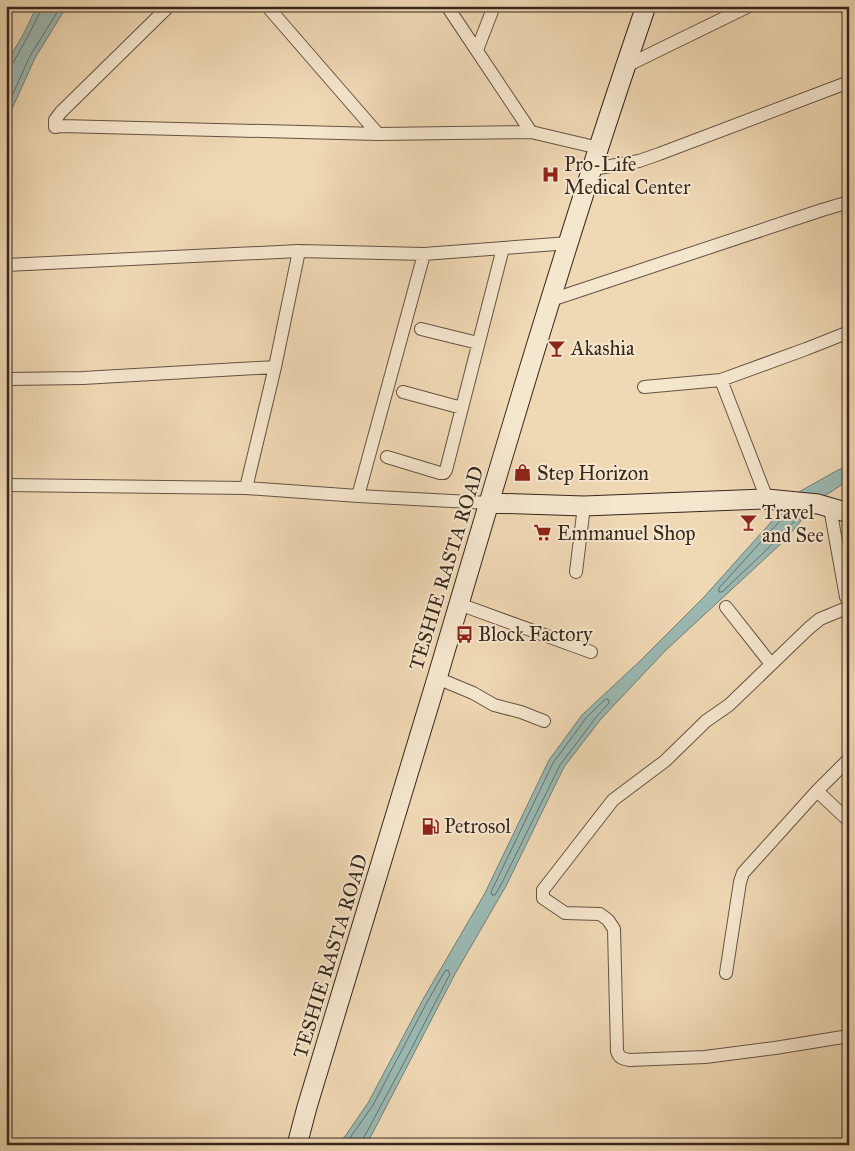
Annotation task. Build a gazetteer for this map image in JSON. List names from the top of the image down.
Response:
{
  "streets": {
    "main road": ["TESHIE RASTA ROAD"]
  },
  "places": {
    "hospital": ["Pro-Life Medical Center"],
    "bar": ["Akashia", "Travel and See"],
    "shop": ["Step Horizon"],
    "supermarket": ["Emmanuel Shop"],
    "bus stop": ["Block Factory"],
    "fuel station": ["Petrosol"]
  }
}
